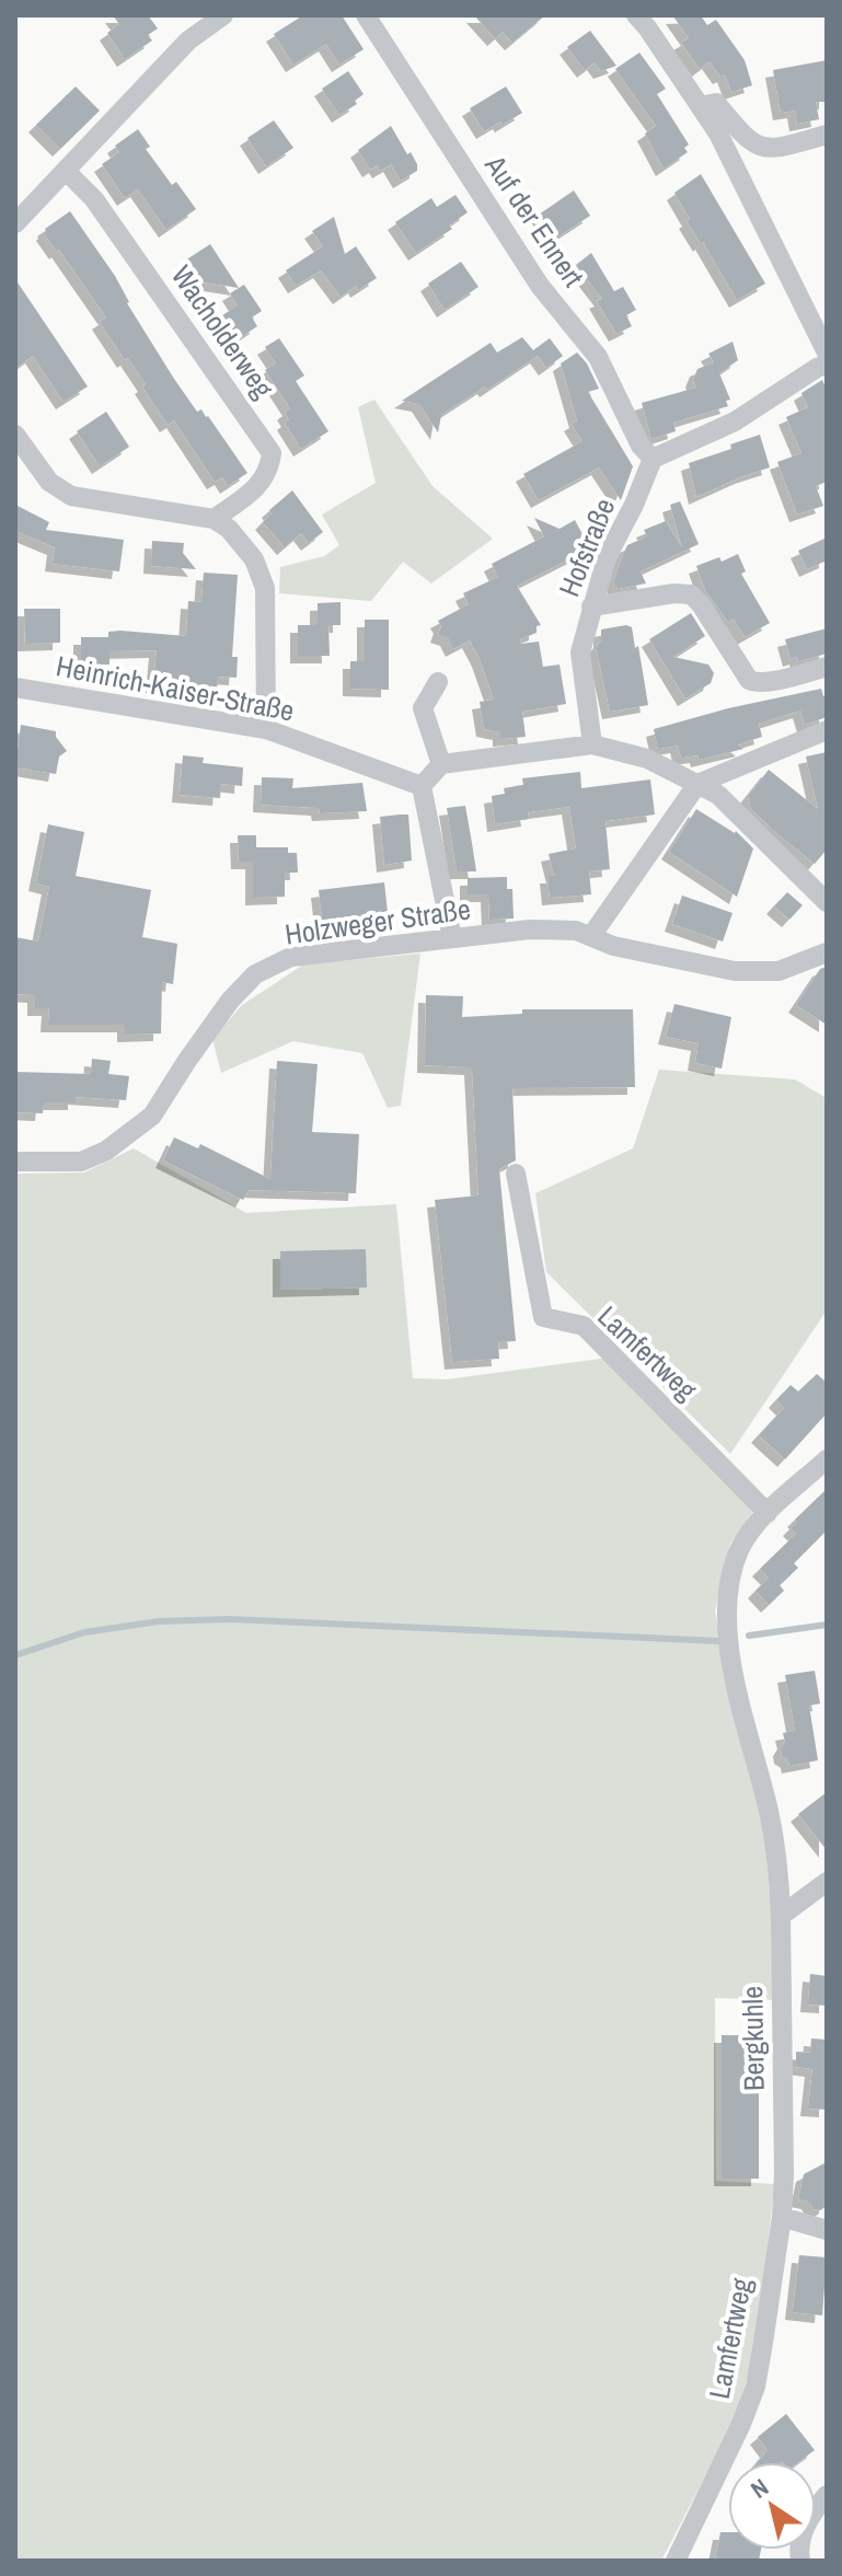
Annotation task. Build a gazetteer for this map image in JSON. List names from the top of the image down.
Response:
{
  "streets": {
    "street": [
      "Auf der Ennert",
      "Wacholderweg",
      "Hofstraße",
      "Heinrich-Kaiser-Straße",
      "Holzweger Straße",
      "Lamfertweg",
      "Bergkuhle"
    ]
  },
  "crossings": [
    ["Auf der Ennert", "Hofstraße"],
    ["Lamfertweg", "Bergkuhle"]
  ],
  "north": "top left"
}
